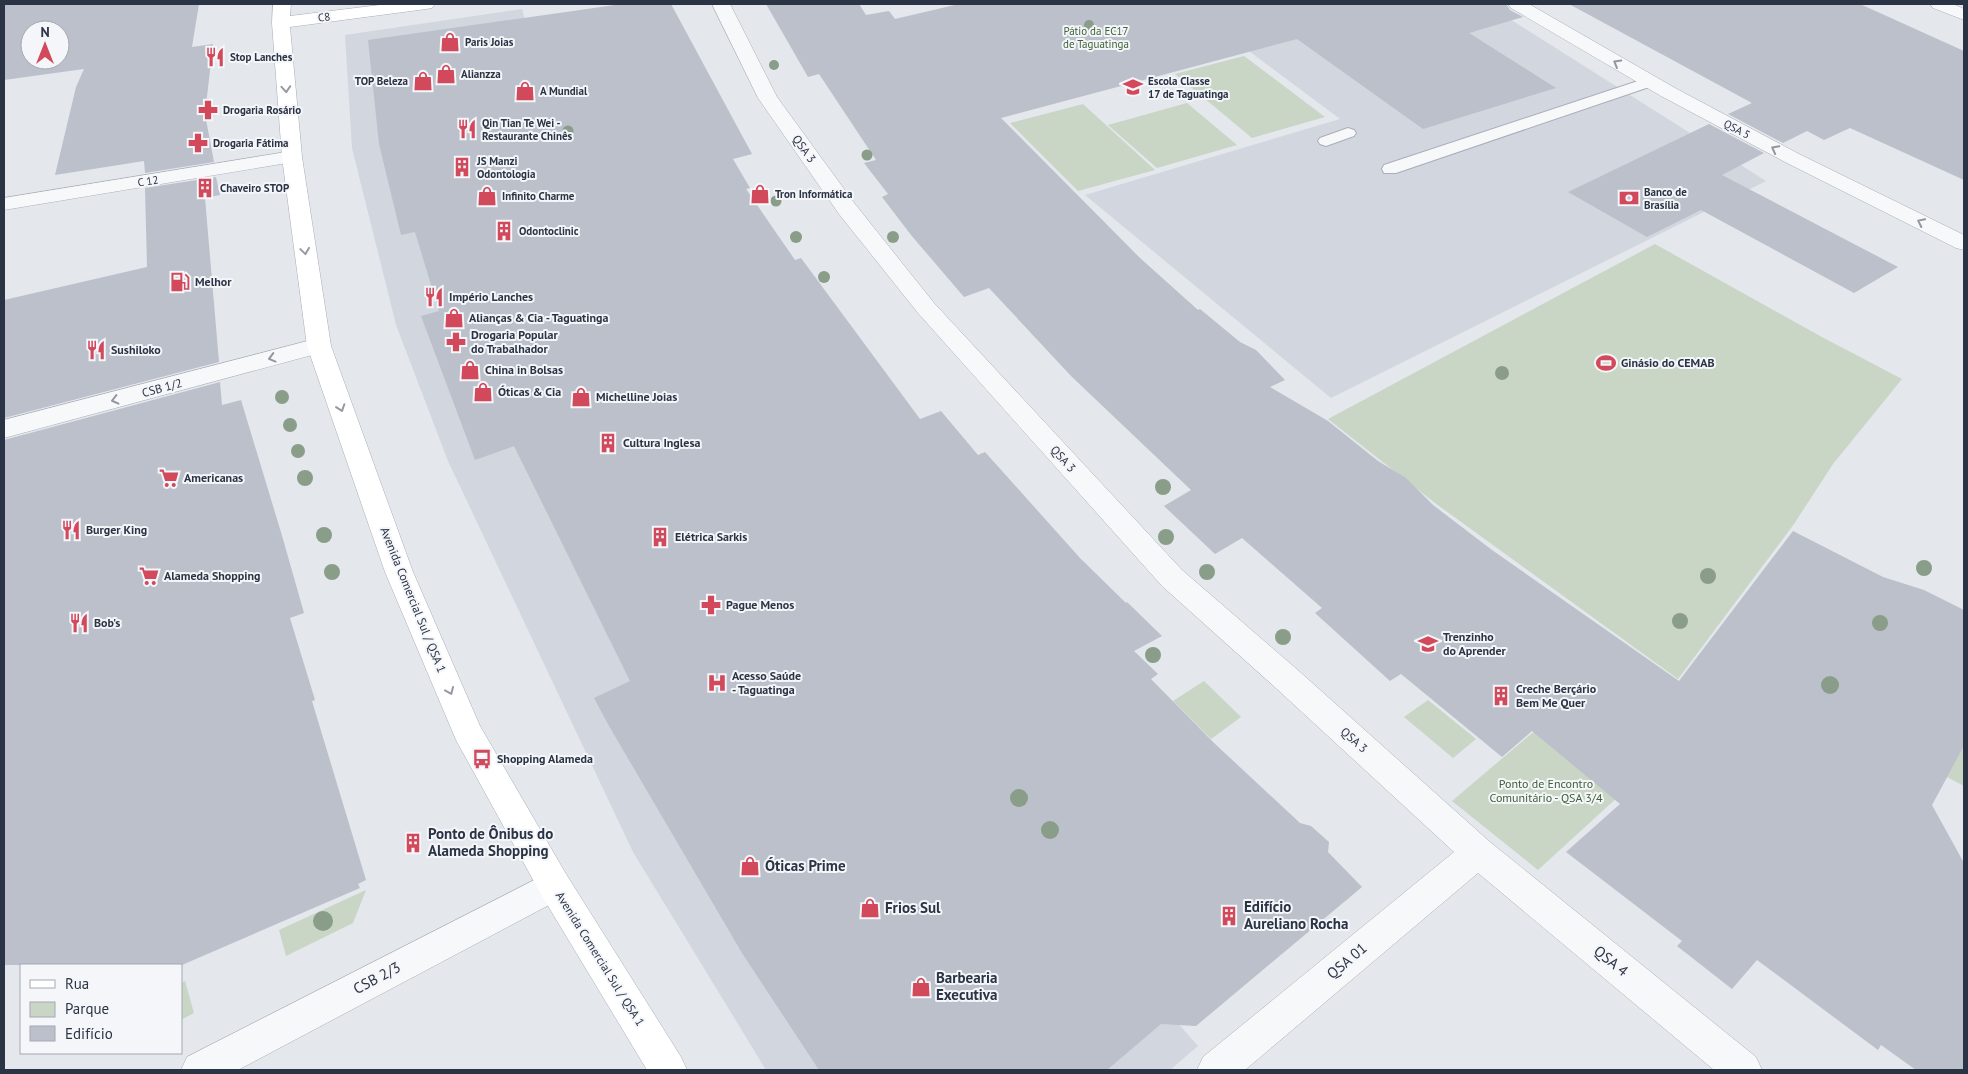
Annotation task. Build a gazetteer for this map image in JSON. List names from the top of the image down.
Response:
{
  "streets": {
    "main road": ["C8", "Avenida Comercial Sul / QSA 1"],
    "street": [
      "QSA 5",
      "QSA 3",
      "C 12",
      "CSB 1/2",
      "QSA 01",
      "QSA 4",
      "CSB 2/3"
    ]
  },
  "crossings": [
    ["C8", "Avenida Comercial Sul / QSA 1"],
    ["QSA 3", "QSA 01"],
    ["QSA 3", "QSA 4"],
    ["C 12", "Avenida Comercial Sul / QSA 1"],
    ["CSB 1/2", "Avenida Comercial Sul / QSA 1"],
    ["Avenida Comercial Sul / QSA 1", "CSB 2/3"],
    ["QSA 01", "QSA 4"]
  ],
  "one_way": ["QSA 5", "CSB 1/2", "Avenida Comercial Sul / QSA 1"],
  "parks": ["Pátio da EC17 de Taguatinga", "Ponto de Encontro Comunitário - QSA 3/4"],
  "places": {
    "shop": [
      "Paris Joias",
      "Alianzza",
      "TOP Beleza",
      "A Mundial",
      "Tron Informática",
      "Infinito Charme",
      "Alianças & Cia - Taguatinga",
      "China in Bolsas",
      "Óticas & Cia",
      "Michelline Joias",
      "Óticas Prime",
      "Frios Sul",
      "Barbearia Executiva"
    ],
    "restaurant": [
      "Stop Lanches",
      "Qin Tian Te Wei - Restaurante Chinês",
      "Império Lanches",
      "Sushiloko",
      "Burger King",
      "Bob's"
    ],
    "school or university": ["Escola Classe 17 de Taguatinga", "Trenzinho do Aprender"],
    "pharmacy": [
      "Drogaria Rosário",
      "Drogaria Fátima",
      "Drogaria Popular do Trabalhador",
      "Pague Menos"
    ],
    "building": [
      "JS Manzi Odontologia",
      "Chaveiro STOP",
      "Odontoclinic",
      "Cultura Inglesa",
      "Elétrica Sarkis",
      "Creche Berçário Bem Me Quer",
      "Ponto de Ônibus do Alameda Shopping",
      "Edifício Aureliano Rocha"
    ],
    "bank": ["Banco de Brasília"],
    "fuel station": ["Melhor"],
    "sports": ["Ginásio do CEMAB"],
    "supermarket": ["Americanas", "Alameda Shopping"],
    "hospital": ["Acesso Saúde - Taguatinga"],
    "bus stop": ["Shopping Alameda"]
  },
  "legend": ["Rua", "Parque", "Edifício"],
  "north": "top"
}
